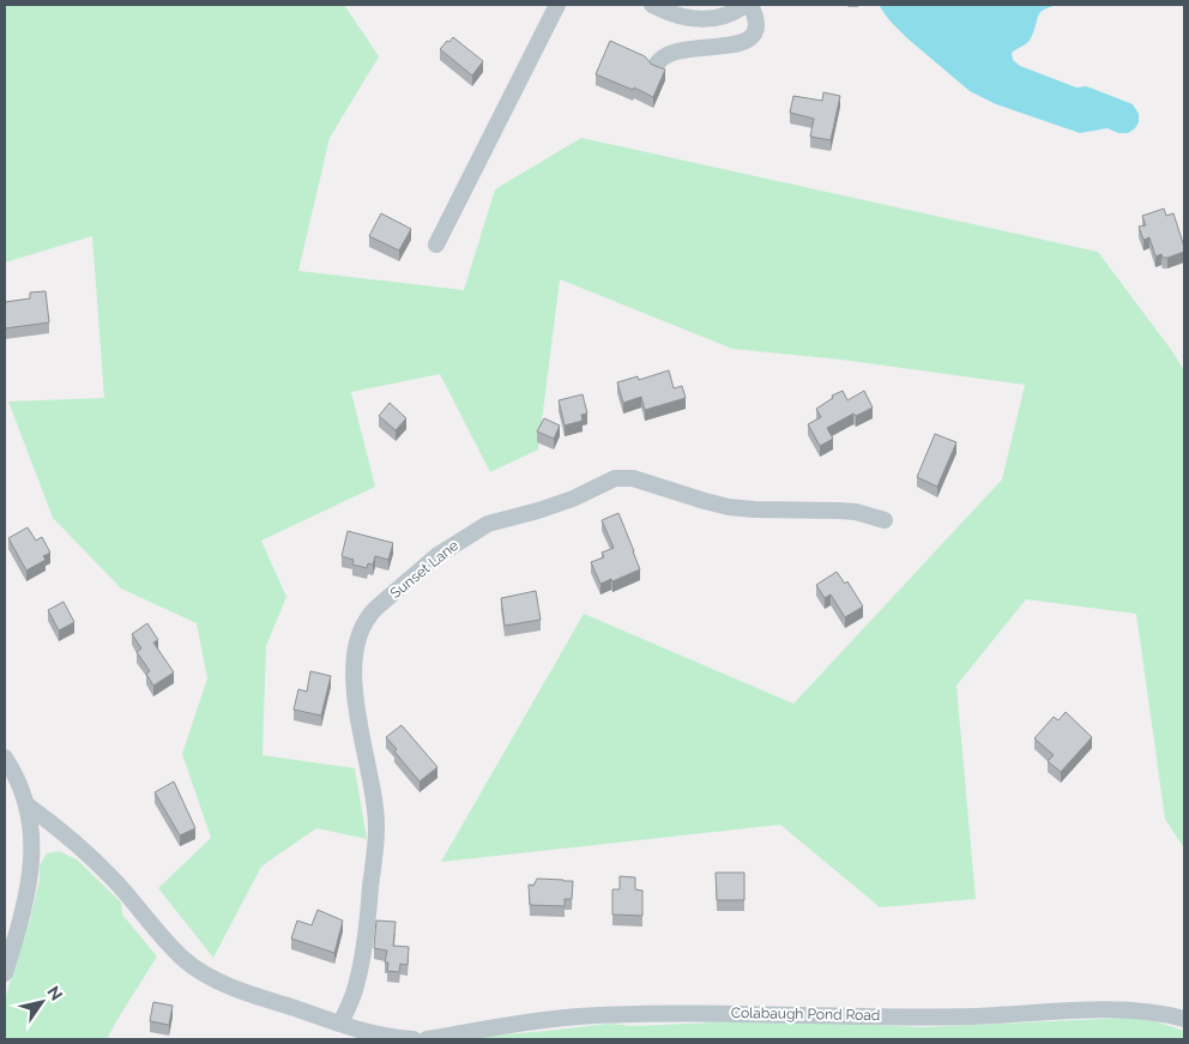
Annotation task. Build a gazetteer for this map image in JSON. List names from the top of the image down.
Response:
{
  "streets": {
    "street": ["Sunset Lane", "Colabaugh Pond Road"]
  },
  "north": "top right"
}
